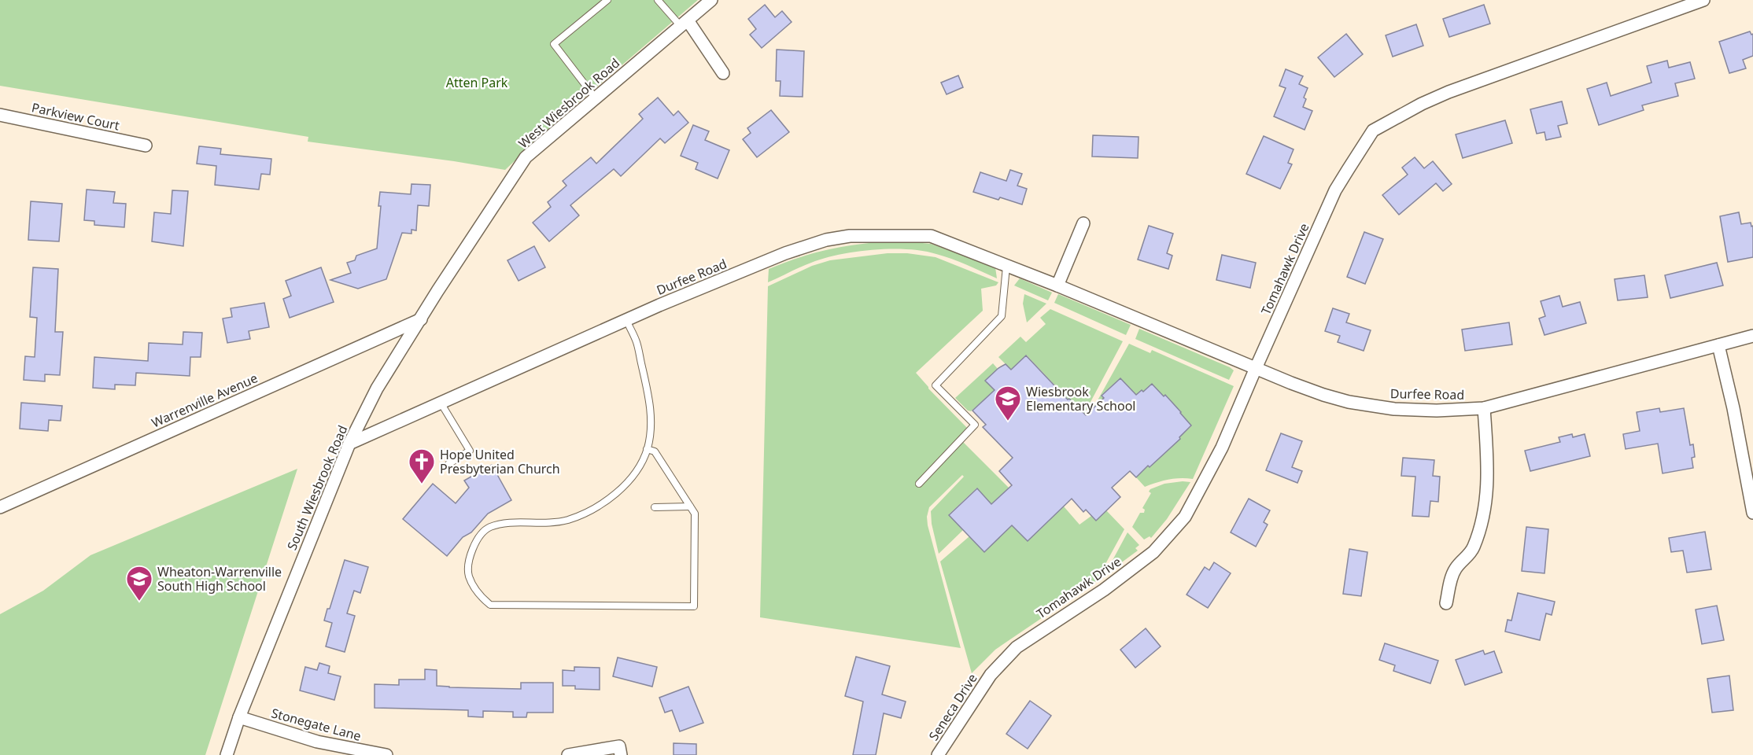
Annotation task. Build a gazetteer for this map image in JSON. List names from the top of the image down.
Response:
{
  "streets": {
    "street": [
      "West Wiesbrook Road",
      "Parkview Court",
      "Tomahawk Drive",
      "Durfee Road",
      "Warrenville Avenue",
      "South Wiesbrook Road",
      "Seneca Drive",
      "Stonegate Lane"
    ]
  },
  "crossings": [
    ["West Wiesbrook Road", "Warrenville Avenue"],
    ["West Wiesbrook Road", "South Wiesbrook Road"],
    ["Tomahawk Drive", "Durfee Road"],
    ["Tomahawk Drive", "Seneca Drive"],
    ["Durfee Road", "South Wiesbrook Road"],
    ["Warrenville Avenue", "South Wiesbrook Road"],
    ["South Wiesbrook Road", "Stonegate Lane"]
  ],
  "parks": ["Atten Park"],
  "places": {
    "school or university": ["Wiesbrook Elementary School", "Wheaton-Warrenville South High School"],
    "church": ["Hope United Presbyterian Church"]
  }
}
